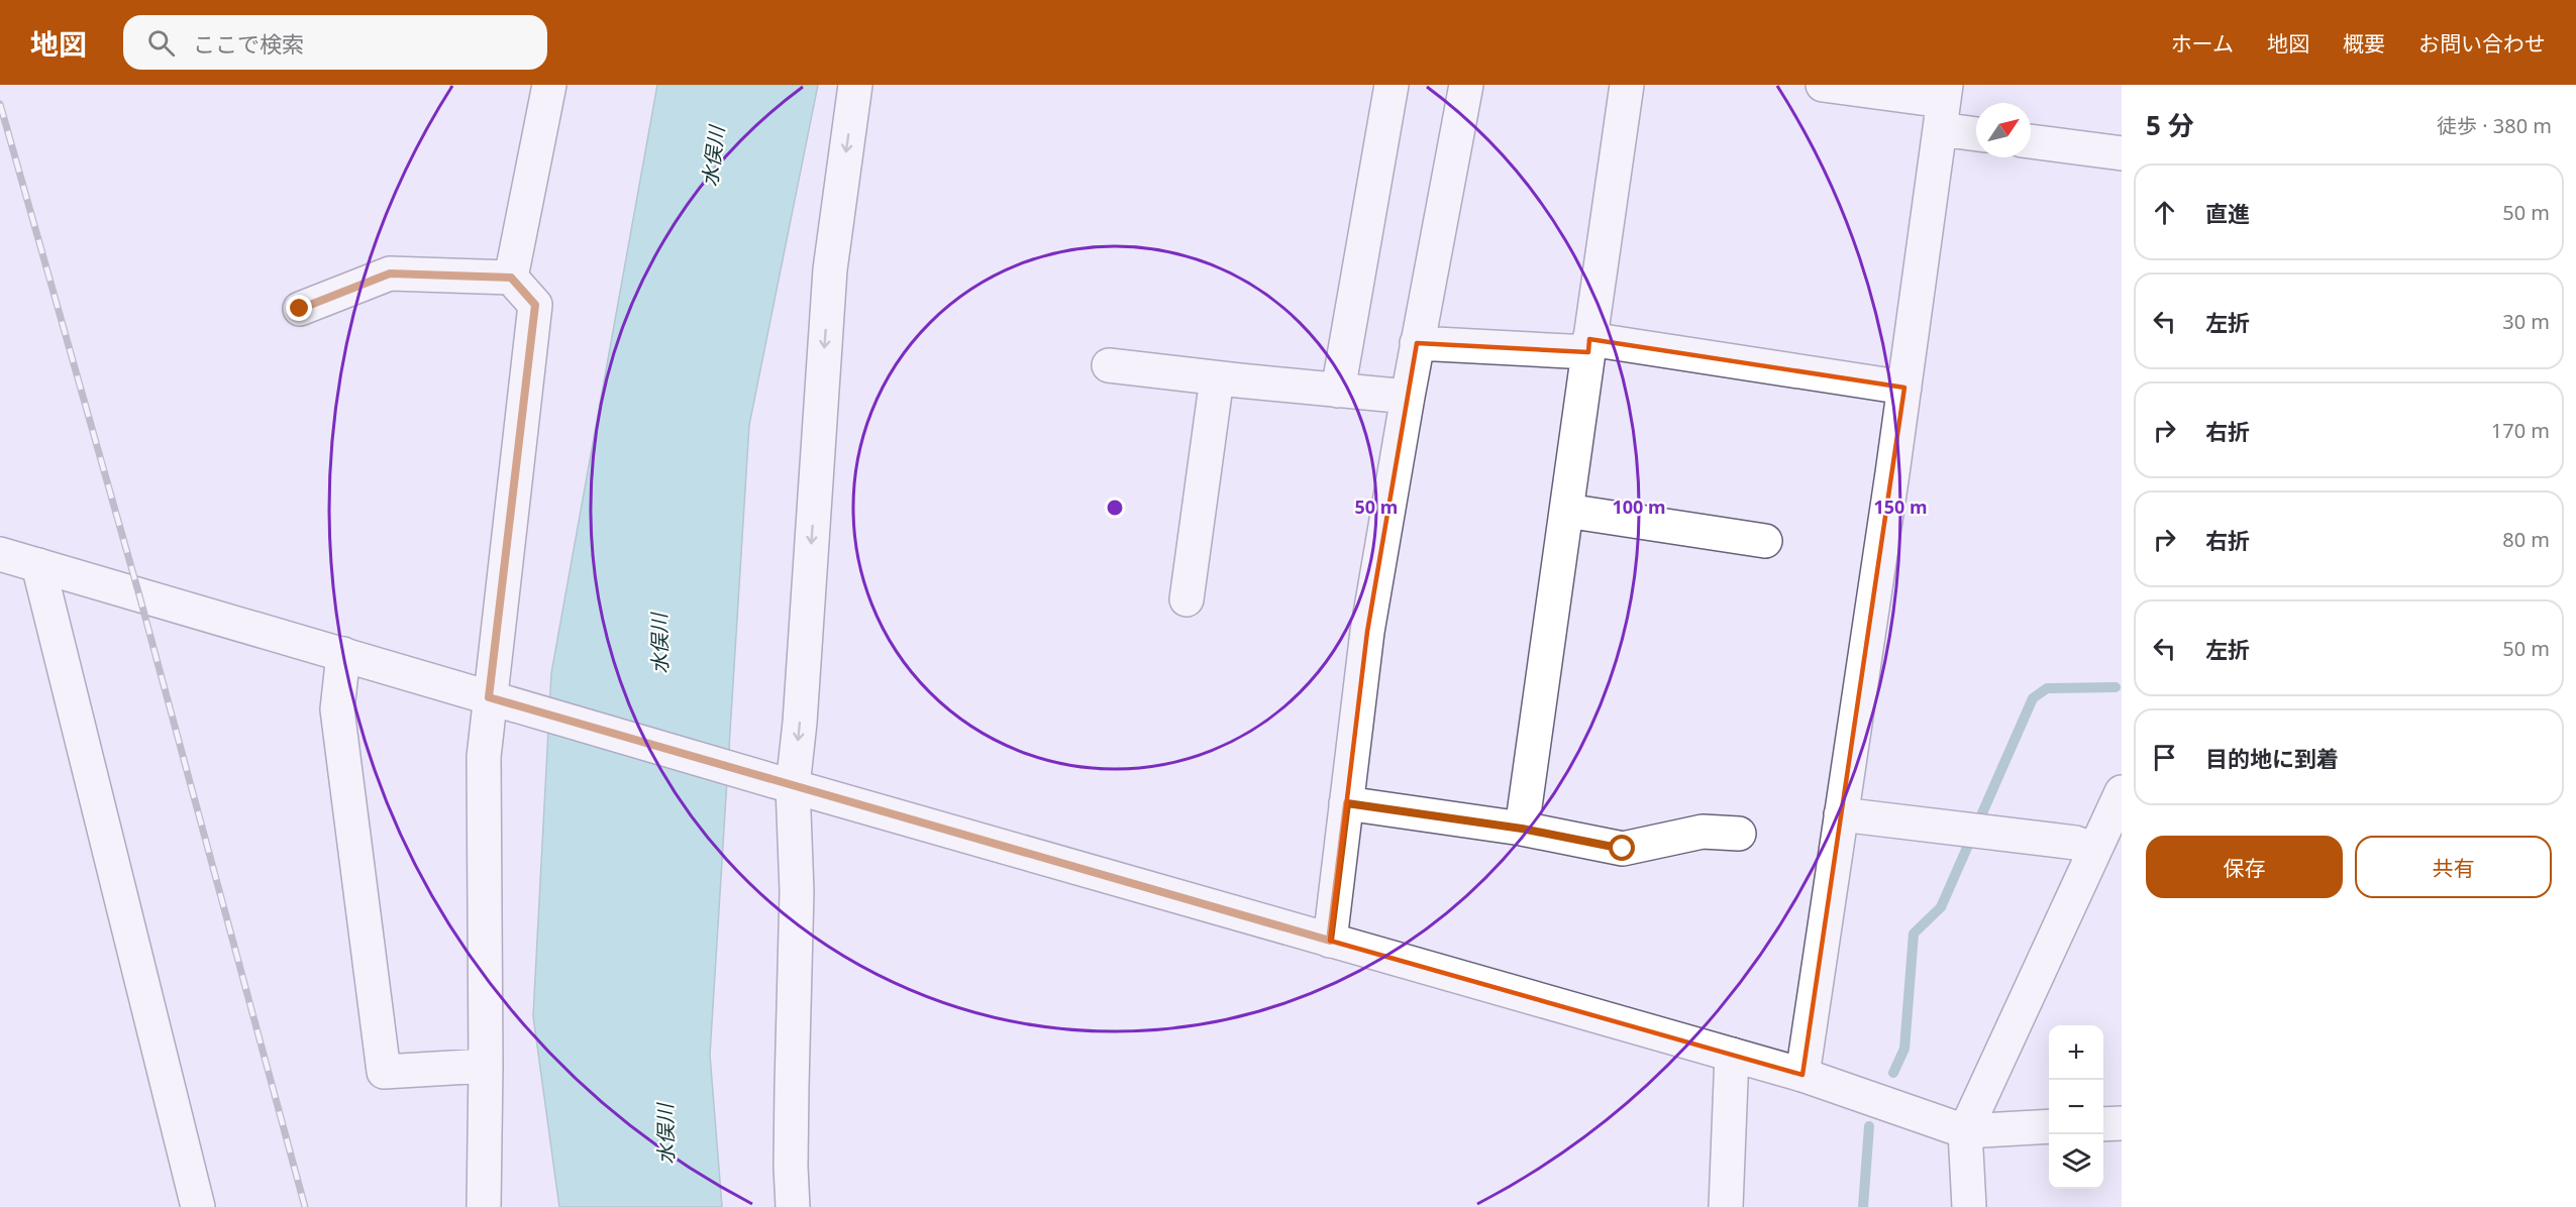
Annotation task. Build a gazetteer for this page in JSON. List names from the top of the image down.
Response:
{
  "water": ["水俣川"],
  "north": "top right",
  "page": {
    "header": "地図",
    "search": "ここで検索",
    "nav": [
      "ホーム",
      "地図",
      "概要",
      "お問い合わせ"
    ],
    "heading": ["5 分", "徒歩 · 380 m"],
    "list": [
      ["直進", "50 m"],
      ["左折", "30 m"],
      ["右折", "170 m"],
      ["右折", "80 m"],
      ["左折", "50 m"],
      "目的地に到着"
    ],
    "buttons": ["保存", "共有"],
    "map_buttons": ["+", "−"]
  },
  "rings": ["50 m", "100 m", "150 m"]
}
